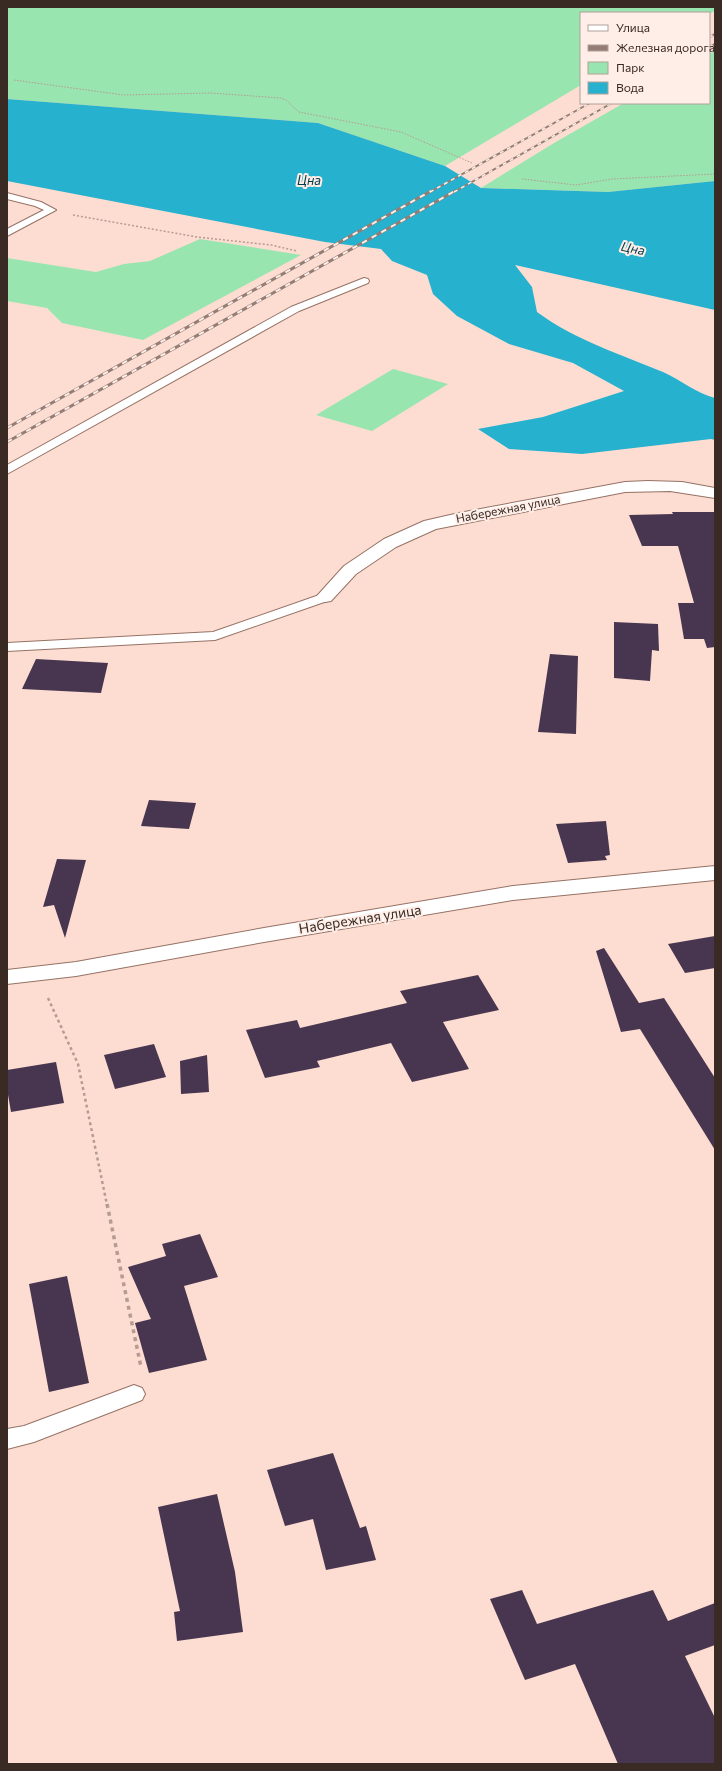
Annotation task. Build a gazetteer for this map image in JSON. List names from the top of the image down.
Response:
{
  "streets": {
    "street": ["Набережная улица"]
  },
  "water": ["Цна"],
  "legend": [
    "Улица",
    "Железная дорога",
    "Парк",
    "Вода"
  ]
}
